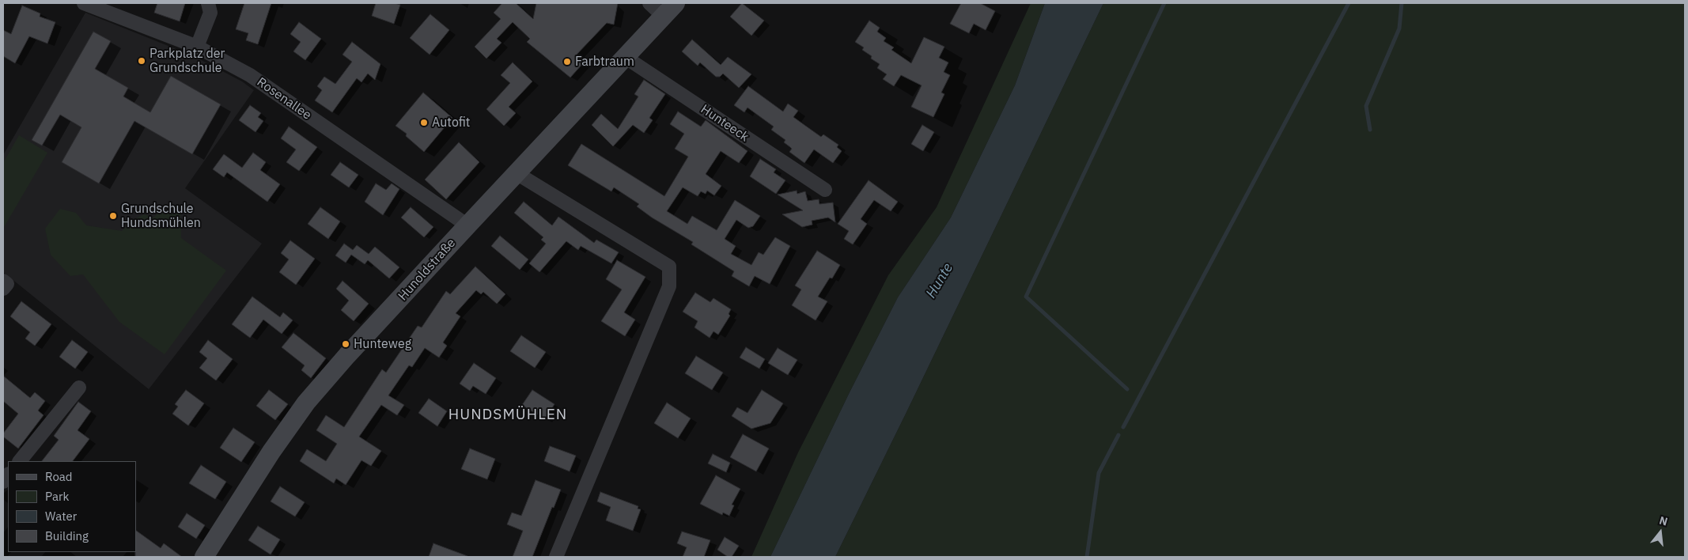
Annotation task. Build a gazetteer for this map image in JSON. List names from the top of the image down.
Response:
{
  "streets": {
    "street": ["Rosenallee", "Hunteeck", "Hunoldstraße"]
  },
  "crossings": [
    ["Rosenallee", "Hunoldstraße"],
    ["Hunteeck", "Hunoldstraße"]
  ],
  "districts": ["HUNDSMÜHLEN"],
  "water": ["Hunte"],
  "places": [
    "Parkplatz der Grundschule",
    "Farbtraum",
    "Autofit",
    "Grundschule Hundsmühlen",
    "Hunteweg"
  ],
  "legend": [
    "Road",
    "Park",
    "Water",
    "Building"
  ],
  "north": "top"
}
